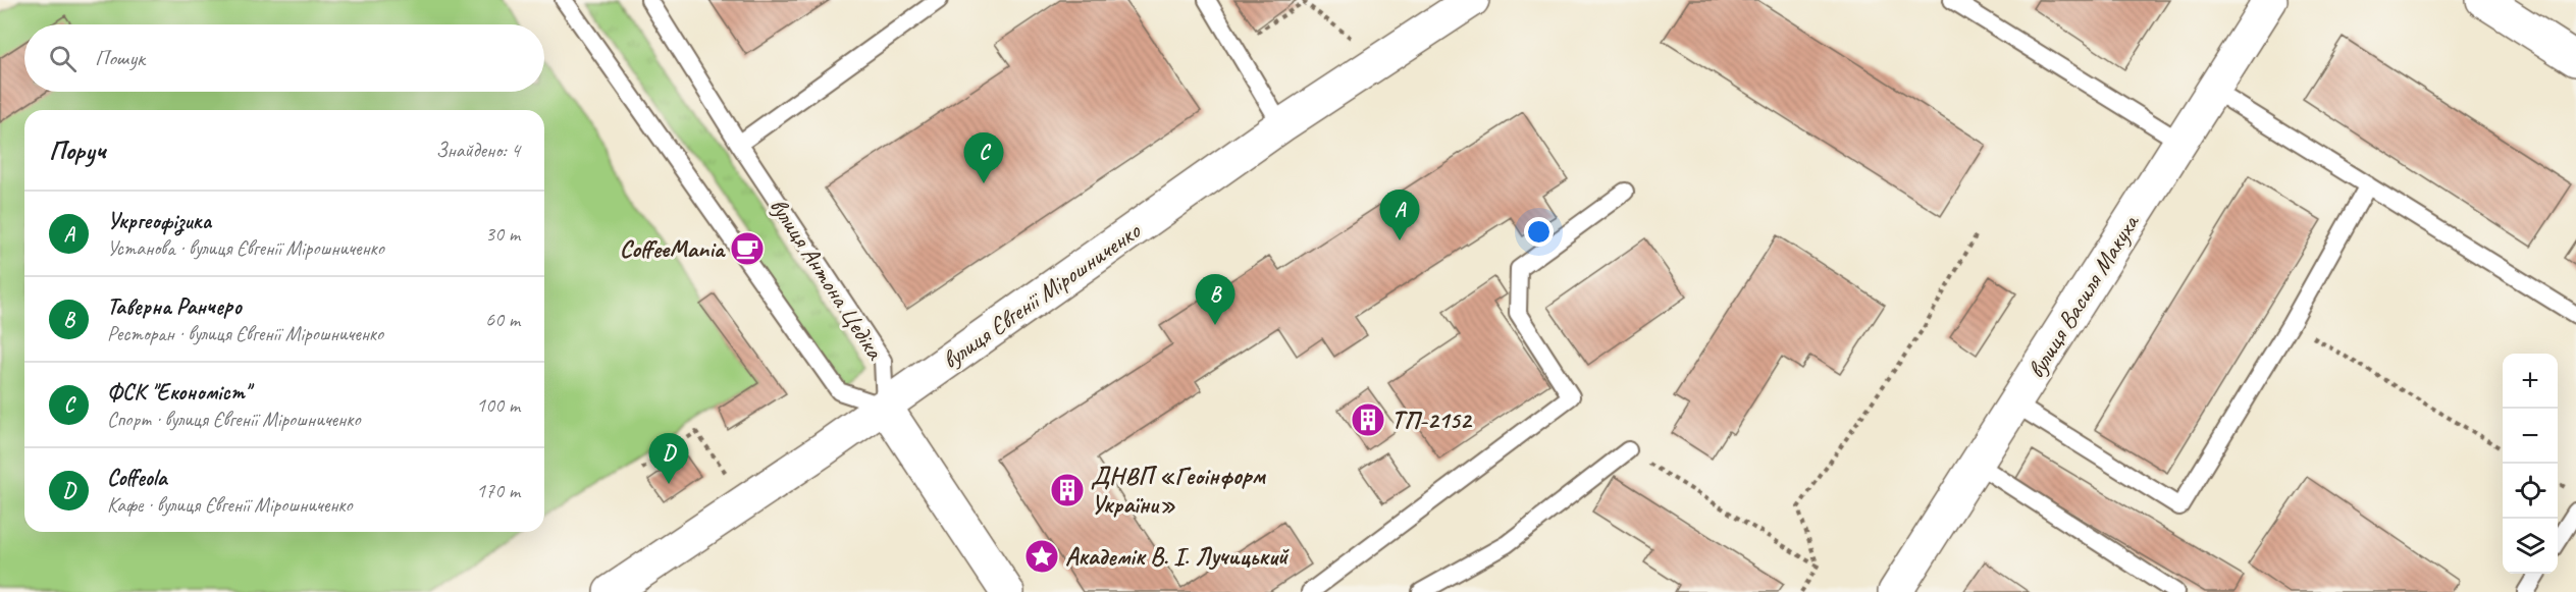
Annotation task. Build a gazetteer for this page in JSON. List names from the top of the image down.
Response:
{
  "streets": {
    "street": ["вулиця Євгенії Мірошниченко", "вулиця Василя Макуха"],
    "lane": ["вулиця Антона Цедіка"]
  },
  "crossings": [
    ["вулиця Антона Цедіка", "вулиця Євгенії Мірошниченко"]
  ],
  "places": {
    "cafe": ["CoffeeMania"],
    "building": ["ТП-2152", "ДНВП «Геоінформ України»"],
    "place": ["Академік В. І. Лучицький"]
  },
  "page": {
    "search": "Пошук",
    "heading": ["Поруч", "Знайдено: 4"],
    "pins": [
      "C",
      "A",
      "B",
      "D"
    ],
    "list": [
      {
        "mark": "A",
        "name": "Укргеофізика",
        "note": "Установа · вулиця Євгенії Мірошниченко",
        "value": "30 m"
      },
      {
        "mark": "B",
        "name": "Таверна Ранчеро",
        "note": "Ресторан · вулиця Євгенії Мірошниченко",
        "value": "60 m"
      },
      {
        "mark": "C",
        "name": "ФСК \"Економіст\"",
        "note": "Спорт · вулиця Євгенії Мірошниченко",
        "value": "100 m"
      },
      {
        "mark": "D",
        "name": "Coffeola",
        "note": "Кафе · вулиця Євгенії Мірошниченко",
        "value": "170 m"
      }
    ],
    "map_buttons": ["+", "−"]
  }
}
